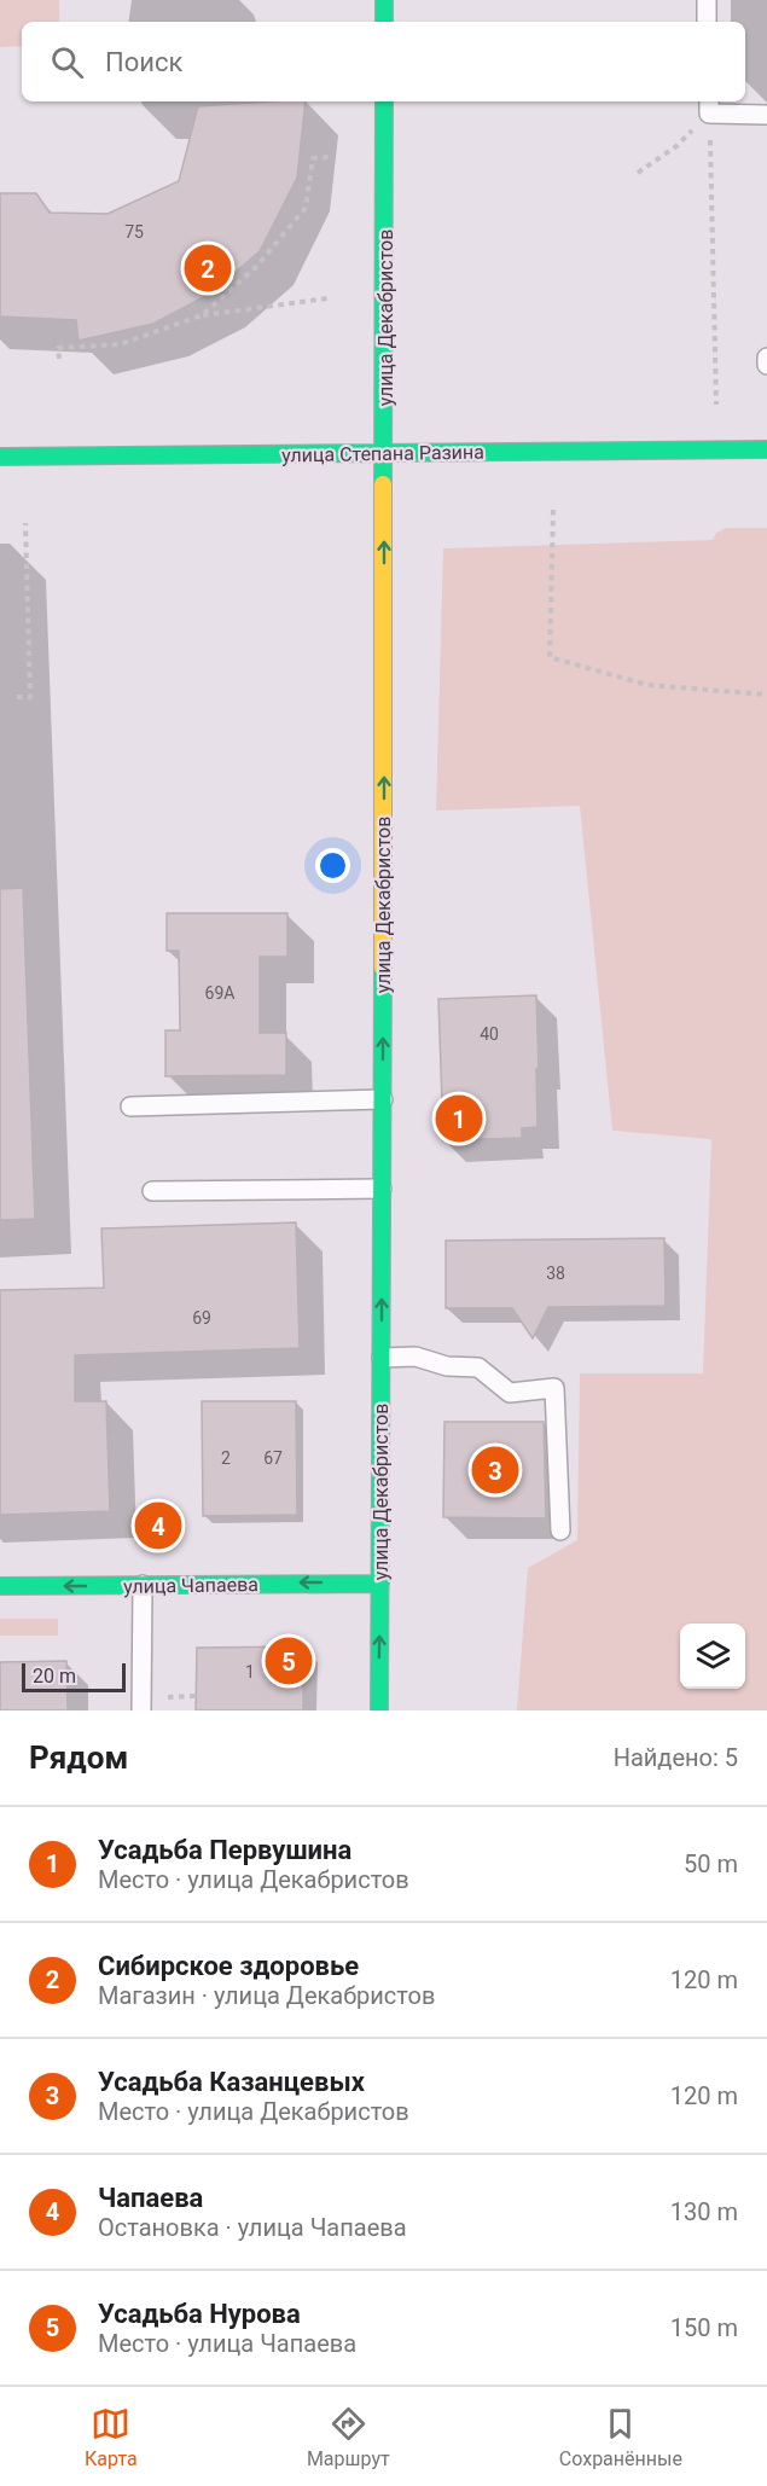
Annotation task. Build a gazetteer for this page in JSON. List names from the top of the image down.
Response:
{
  "streets": {
    "street": ["улица Декабристов", "улица Степана Разина", "улица Чапаева"]
  },
  "crossings": [
    ["улица Декабристов", "улица Степана Разина"],
    ["улица Декабристов", "улица Чапаева"]
  ],
  "one_way": ["улица Декабристов", "улица Чапаева"],
  "house_numbers": [
    "75",
    "69А",
    "40",
    "38",
    "69",
    "2",
    "67",
    "1"
  ],
  "scale_bar": "20 m",
  "page": {
    "search": "Поиск",
    "pins": [
      "2",
      "1",
      "3",
      "4",
      "5"
    ],
    "scale": "20 m",
    "heading": ["Рядом", "Найдено: 5"],
    "list": [
      {
        "mark": "1",
        "name": "Усадьба Первушина",
        "note": "Место · улица Декабристов",
        "value": "50 m"
      },
      {
        "mark": "2",
        "name": "Сибирское здоровье",
        "note": "Магазин · улица Декабристов",
        "value": "120 m"
      },
      {
        "mark": "3",
        "name": "Усадьба Казанцевых",
        "note": "Место · улица Декабристов",
        "value": "120 m"
      },
      {
        "mark": "4",
        "name": "Чапаева",
        "note": "Остановка · улица Чапаева",
        "value": "130 m"
      },
      {
        "mark": "5",
        "name": "Усадьба Нурова",
        "note": "Место · улица Чапаева",
        "value": "150 m"
      }
    ],
    "nav": ["Карта", "Маршрут", "Сохранённые"]
  }
}
